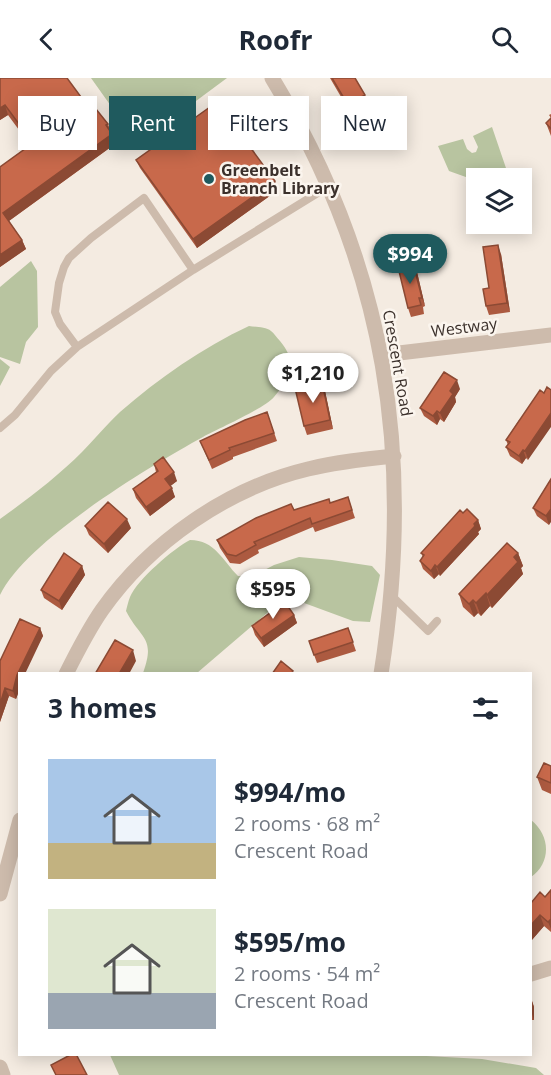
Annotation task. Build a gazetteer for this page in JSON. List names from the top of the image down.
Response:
{
  "streets": {
    "street": ["Westway", "Crescent Road"]
  },
  "crossings": [
    ["Westway", "Crescent Road"]
  ],
  "places": ["Greenbelt Branch Library"],
  "page": {
    "header": "Roofr",
    "chip": [
      "Buy",
      "Rent",
      "Filters",
      "New"
    ],
    "price": ["$994", "$1,210", "$595"],
    "heading": "3 homes",
    "list": [
      {
        "name": "$994/mo",
        "note": "2 rooms · 68 m² · Crescent Road"
      },
      {
        "name": "$595/mo",
        "note": "2 rooms · 54 m² · Crescent Road"
      }
    ]
  }
}
